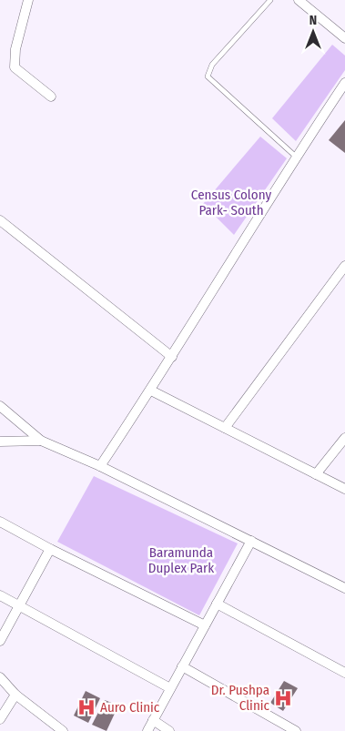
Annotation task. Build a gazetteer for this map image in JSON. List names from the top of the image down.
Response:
{
  "parks": ["Census Colony Park- South", "Baramunda Duplex Park"],
  "places": {
    "hospital": ["Dr. Pushpa Clinic", "Auro Clinic"]
  },
  "north": "top"
}
